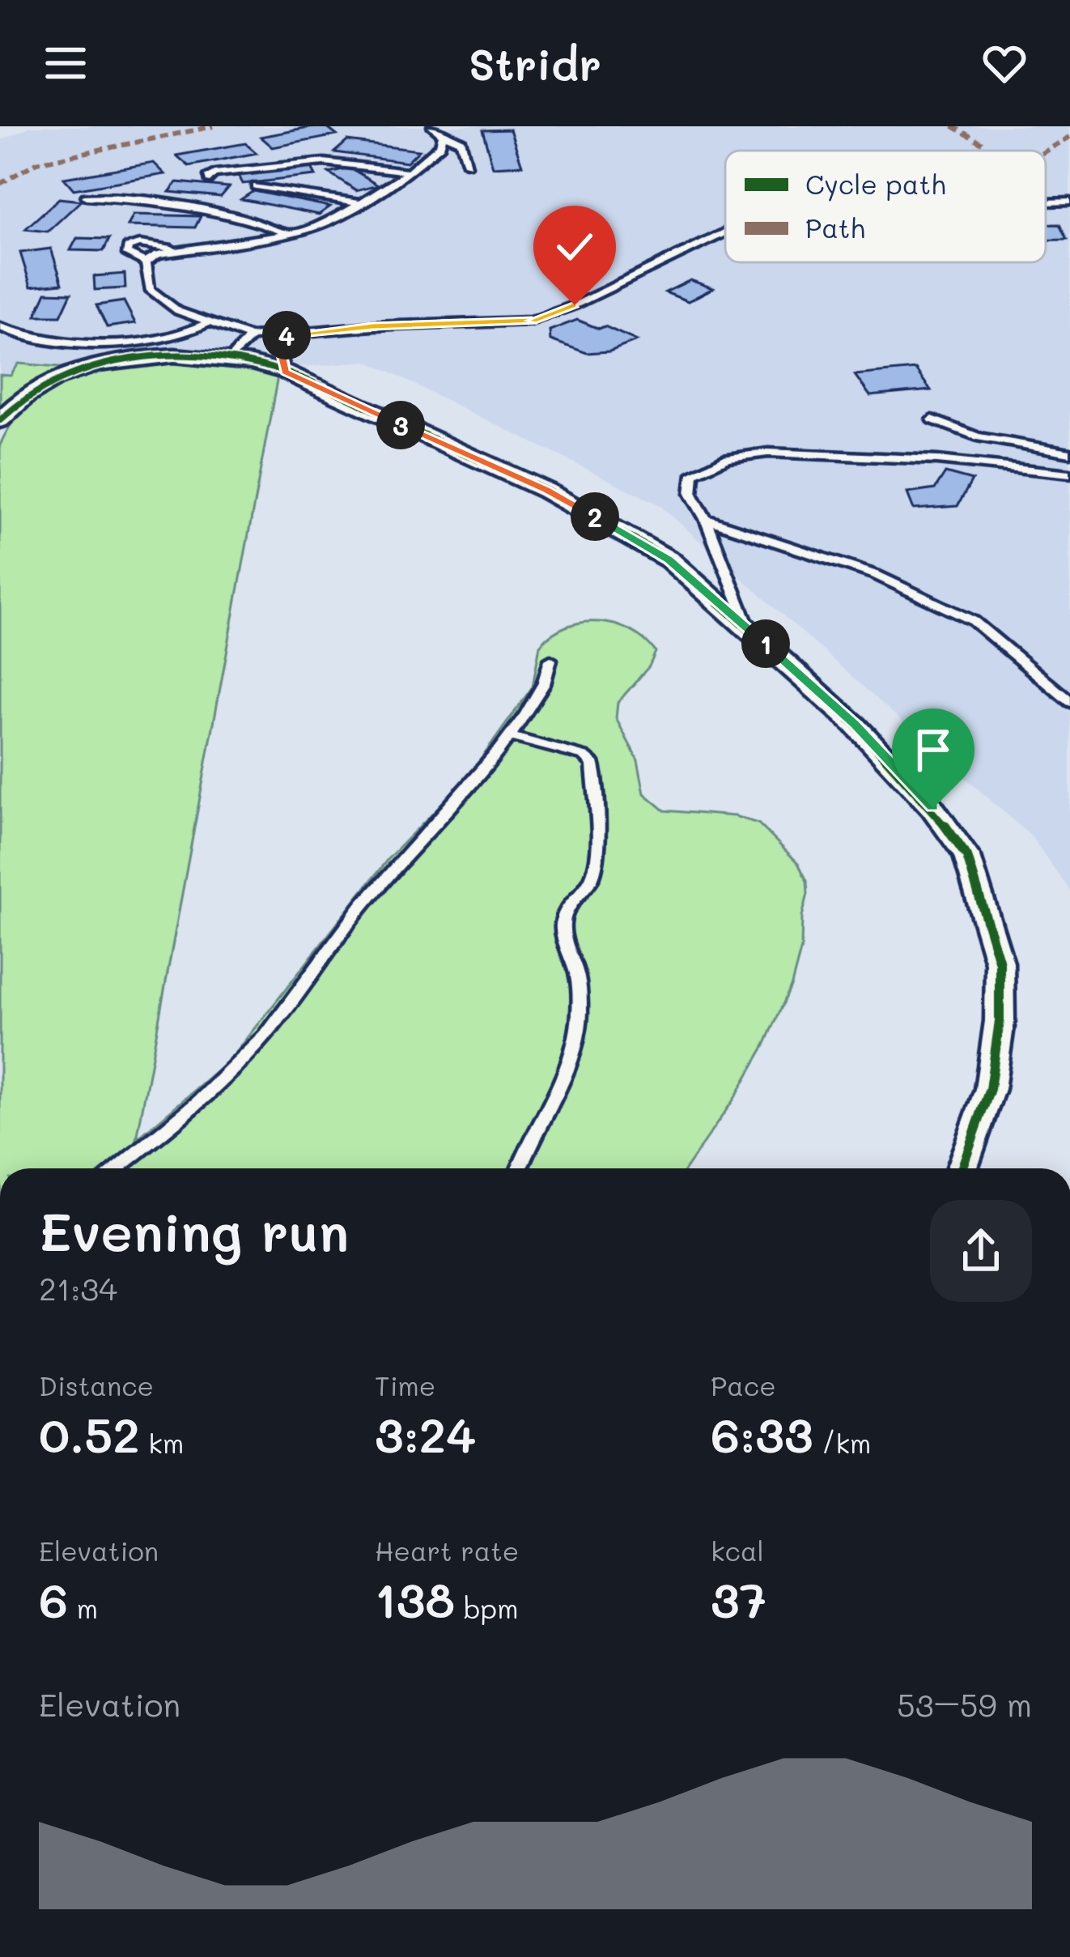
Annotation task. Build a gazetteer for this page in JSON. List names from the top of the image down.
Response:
{
  "legend": ["Cycle path", "Path"],
  "page": {
    "header": "Stridr",
    "pins": [
      "4",
      "3",
      "2",
      "1"
    ],
    "heading": ["Evening run", "21:34"],
    "stats": [
      ["Distance", "0.52 km"],
      ["Time", "3:24"],
      ["Pace", "6:33 /km"],
      ["Elevation", "6 m"],
      ["Heart rate", "138 bpm"],
      ["kcal", "37"]
    ],
    "chart": ["Elevation", "53–59 m"]
  }
}
